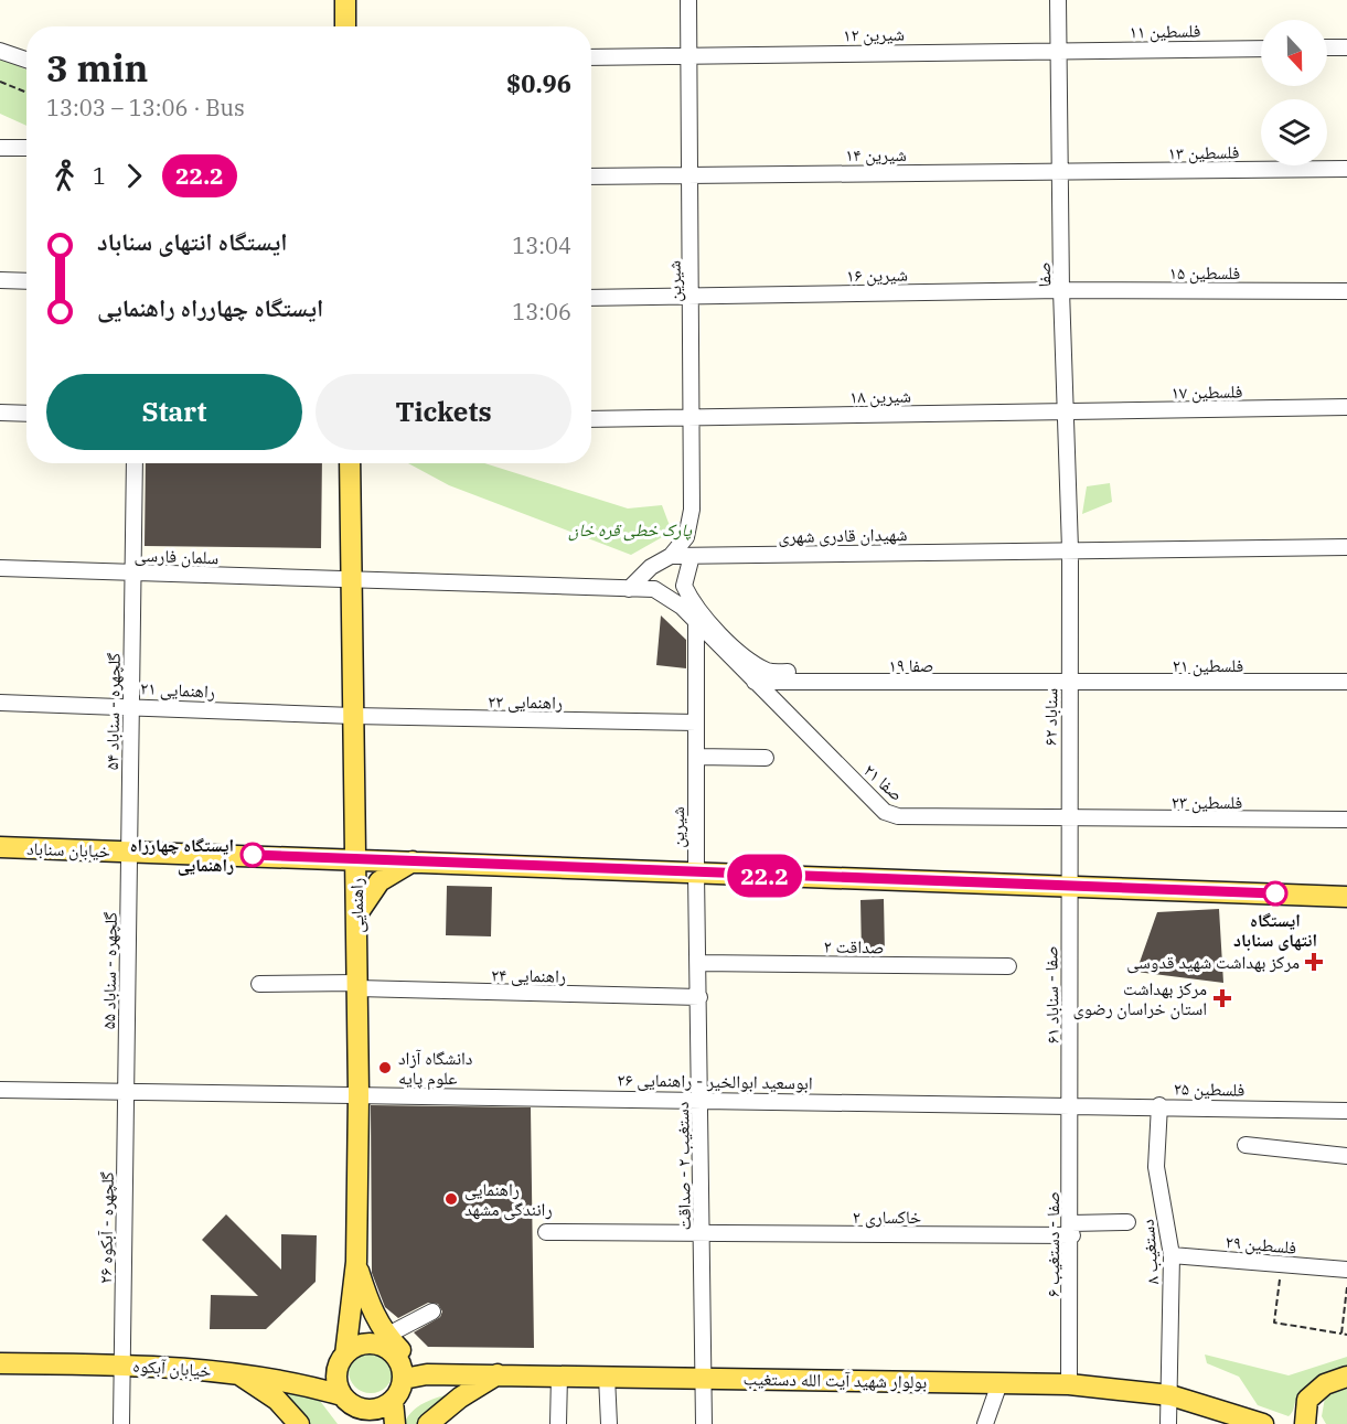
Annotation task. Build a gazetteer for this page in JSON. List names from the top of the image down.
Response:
{
  "streets": {
    "main road": [
      "خیابان سناباد",
      "راهنمایی",
      "خیابان آبکوه",
      "بولوار شهید آیت الله دستغیب"
    ],
    "street": [
      "فلسطین ۱۱",
      "شیرین ۱۲",
      "فلسطین ۱۳",
      "شیرین ۱۴",
      "فلسطین ۱۵",
      "شیرین ۱۶",
      "صفا",
      "شیرین",
      "فلسطین ۱۷",
      "شیرین ۱۸",
      "شهیدان قادری شهری",
      "سلمان فارسی",
      "صفا ۱۹",
      "فلسطین ۲۱",
      "راهنمایی ۲۱",
      "راهنمایی ۲۲",
      "گلچهره - سناباد ۵۴",
      "سناباد ۶۲",
      "صفا ۲۱",
      "فلسطین ۲۳",
      "صداقت ۲",
      "گلچهره - سناباد ۵۵",
      "راهنمایی ۲۴",
      "صفا - سناباد ۶۱",
      "ابوسعید ابوالخیر - راهنمایی ۲۶",
      "فلسطین ۲۵",
      "دستغیب ۲ - صداقت",
      "خاکساری ۲",
      "گلچهره - آبکوه ۲۶",
      "صفا - دستغیب ۶",
      "فلسطین ۲۹",
      "دستغیب ۸"
    ]
  },
  "crossings": [
    ["فلسطین ۱۱", "شیرین ۱۲"],
    ["فلسطین ۱۱", "صفا"],
    ["شیرین ۱۲", "صفا"],
    ["شیرین ۱۲", "شیرین"],
    ["فلسطین ۱۳", "شیرین ۱۴"],
    ["فلسطین ۱۳", "صفا"],
    ["شیرین ۱۴", "صفا"],
    ["شیرین ۱۴", "شیرین"],
    ["فلسطین ۱۵", "شیرین ۱۶"],
    ["فلسطین ۱۵", "صفا"],
    ["شیرین ۱۶", "صفا"],
    ["شیرین ۱۶", "شیرین"],
    ["صفا", "فلسطین ۱۷"],
    ["صفا", "شیرین ۱۸"],
    ["صفا", "شهیدان قادری شهری"],
    ["صفا", "سناباد ۶۲"],
    ["شیرین", "شیرین ۱۸"],
    ["شیرین", "شهیدان قادری شهری"],
    ["شیرین", "راهنمایی ۲۲"],
    ["شیرین", "صفا ۲۱"],
    ["شیرین", "خیابان سناباد"],
    ["شیرین", "دستغیب ۲ - صداقت"],
    ["فلسطین ۱۷", "شیرین ۱۸"],
    ["شهیدان قادری شهری", "سناباد ۶۲"],
    ["سلمان فارسی", "گلچهره - سناباد ۵۴"],
    ["سلمان فارسی", "راهنمایی"],
    ["صفا ۱۹", "فلسطین ۲۱"],
    ["صفا ۱۹", "سناباد ۶۲"],
    ["صفا ۱۹", "صفا ۲۱"],
    ["فلسطین ۲۱", "سناباد ۶۲"],
    ["راهنمایی ۲۱", "راهنمایی ۲۲"],
    ["راهنمایی ۲۱", "گلچهره - سناباد ۵۴"],
    ["راهنمایی ۲۱", "راهنمایی"],
    ["راهنمایی ۲۲", "راهنمایی"],
    ["گلچهره - سناباد ۵۴", "خیابان سناباد"],
    ["گلچهره - سناباد ۵۴", "گلچهره - سناباد ۵۵"],
    ["سناباد ۶۲", "صفا ۲۱"],
    ["سناباد ۶۲", "فلسطین ۲۳"],
    ["سناباد ۶۲", "خیابان سناباد"],
    ["سناباد ۶۲", "صفا - سناباد ۶۱"],
    ["صفا ۲۱", "فلسطین ۲۳"],
    ["خیابان سناباد", "راهنمایی"],
    ["خیابان سناباد", "گلچهره - سناباد ۵۵"],
    ["خیابان سناباد", "صفا - سناباد ۶۱"],
    ["خیابان سناباد", "دستغیب ۲ - صداقت"],
    ["راهنمایی", "راهنمایی ۲۴"],
    ["راهنمایی", "ابوسعید ابوالخیر - راهنمایی ۲۶"],
    ["راهنمایی", "خیابان آبکوه"],
    ["راهنمایی", "بولوار شهید آیت الله دستغیب"],
    ["صداقت ۲", "دستغیب ۲ - صداقت"],
    ["گلچهره - سناباد ۵۵", "ابوسعید ابوالخیر - راهنمایی ۲۶"],
    ["گلچهره - سناباد ۵۵", "گلچهره - آبکوه ۲۶"],
    ["راهنمایی ۲۴", "دستغیب ۲ - صداقت"],
    ["صفا - سناباد ۶۱", "ابوسعید ابوالخیر - راهنمایی ۲۶"],
    ["صفا - سناباد ۶۱", "فلسطین ۲۵"],
    ["صفا - سناباد ۶۱", "صفا - دستغیب ۶"],
    ["ابوسعید ابوالخیر - راهنمایی ۲۶", "فلسطین ۲۵"],
    ["ابوسعید ابوالخیر - راهنمایی ۲۶", "دستغیب ۲ - صداقت"],
    ["ابوسعید ابوالخیر - راهنمایی ۲۶", "گلچهره - آبکوه ۲۶"],
    ["ابوسعید ابوالخیر - راهنمایی ۲۶", "صفا - دستغیب ۶"],
    ["فلسطین ۲۵", "صفا - دستغیب ۶"],
    ["فلسطین ۲۵", "دستغیب ۸"],
    ["دستغیب ۲ - صداقت", "خاکساری ۲"],
    ["دستغیب ۲ - صداقت", "بولوار شهید آیت الله دستغیب"],
    ["خاکساری ۲", "صفا - دستغیب ۶"],
    ["گلچهره - آبکوه ۲۶", "خیابان آبکوه"],
    ["صفا - دستغیب ۶", "بولوار شهید آیت الله دستغیب"],
    ["فلسطین ۲۹", "دستغیب ۸"],
    ["دستغیب ۸", "بولوار شهید آیت الله دستغیب"],
    ["خیابان آبکوه", "بولوار شهید آیت الله دستغیب"]
  ],
  "parks": ["پارک خطی قره خان"],
  "places": {
    "other": [
      "ایستگاه چهارراه راهنمایی",
      "ايستگاه انتهای سناباد",
      "دانشگاه آزاد علوم پایه",
      "راهنمایی رانندگی مشهد"
    ],
    "health": ["مرکز بهداشت شهید قدوسی", "مرکز بهداشت استان خراسان رضوی"]
  },
  "lines": ["bus line 22.2"],
  "north": "bottom",
  "page": {
    "on_map": "22.2",
    "heading": ["3 min", "13:03 – 13:06 · Bus", "$0.96"],
    "legs": ["1", "22.2"],
    "list": [
      {
        "name": "ايستگاه انتهای سناباد",
        "value": "13:04"
      },
      {
        "name": "ایستگاه چهارراه راهنمایی",
        "value": "13:06"
      }
    ],
    "buttons": ["Start", "Tickets"]
  }
}
